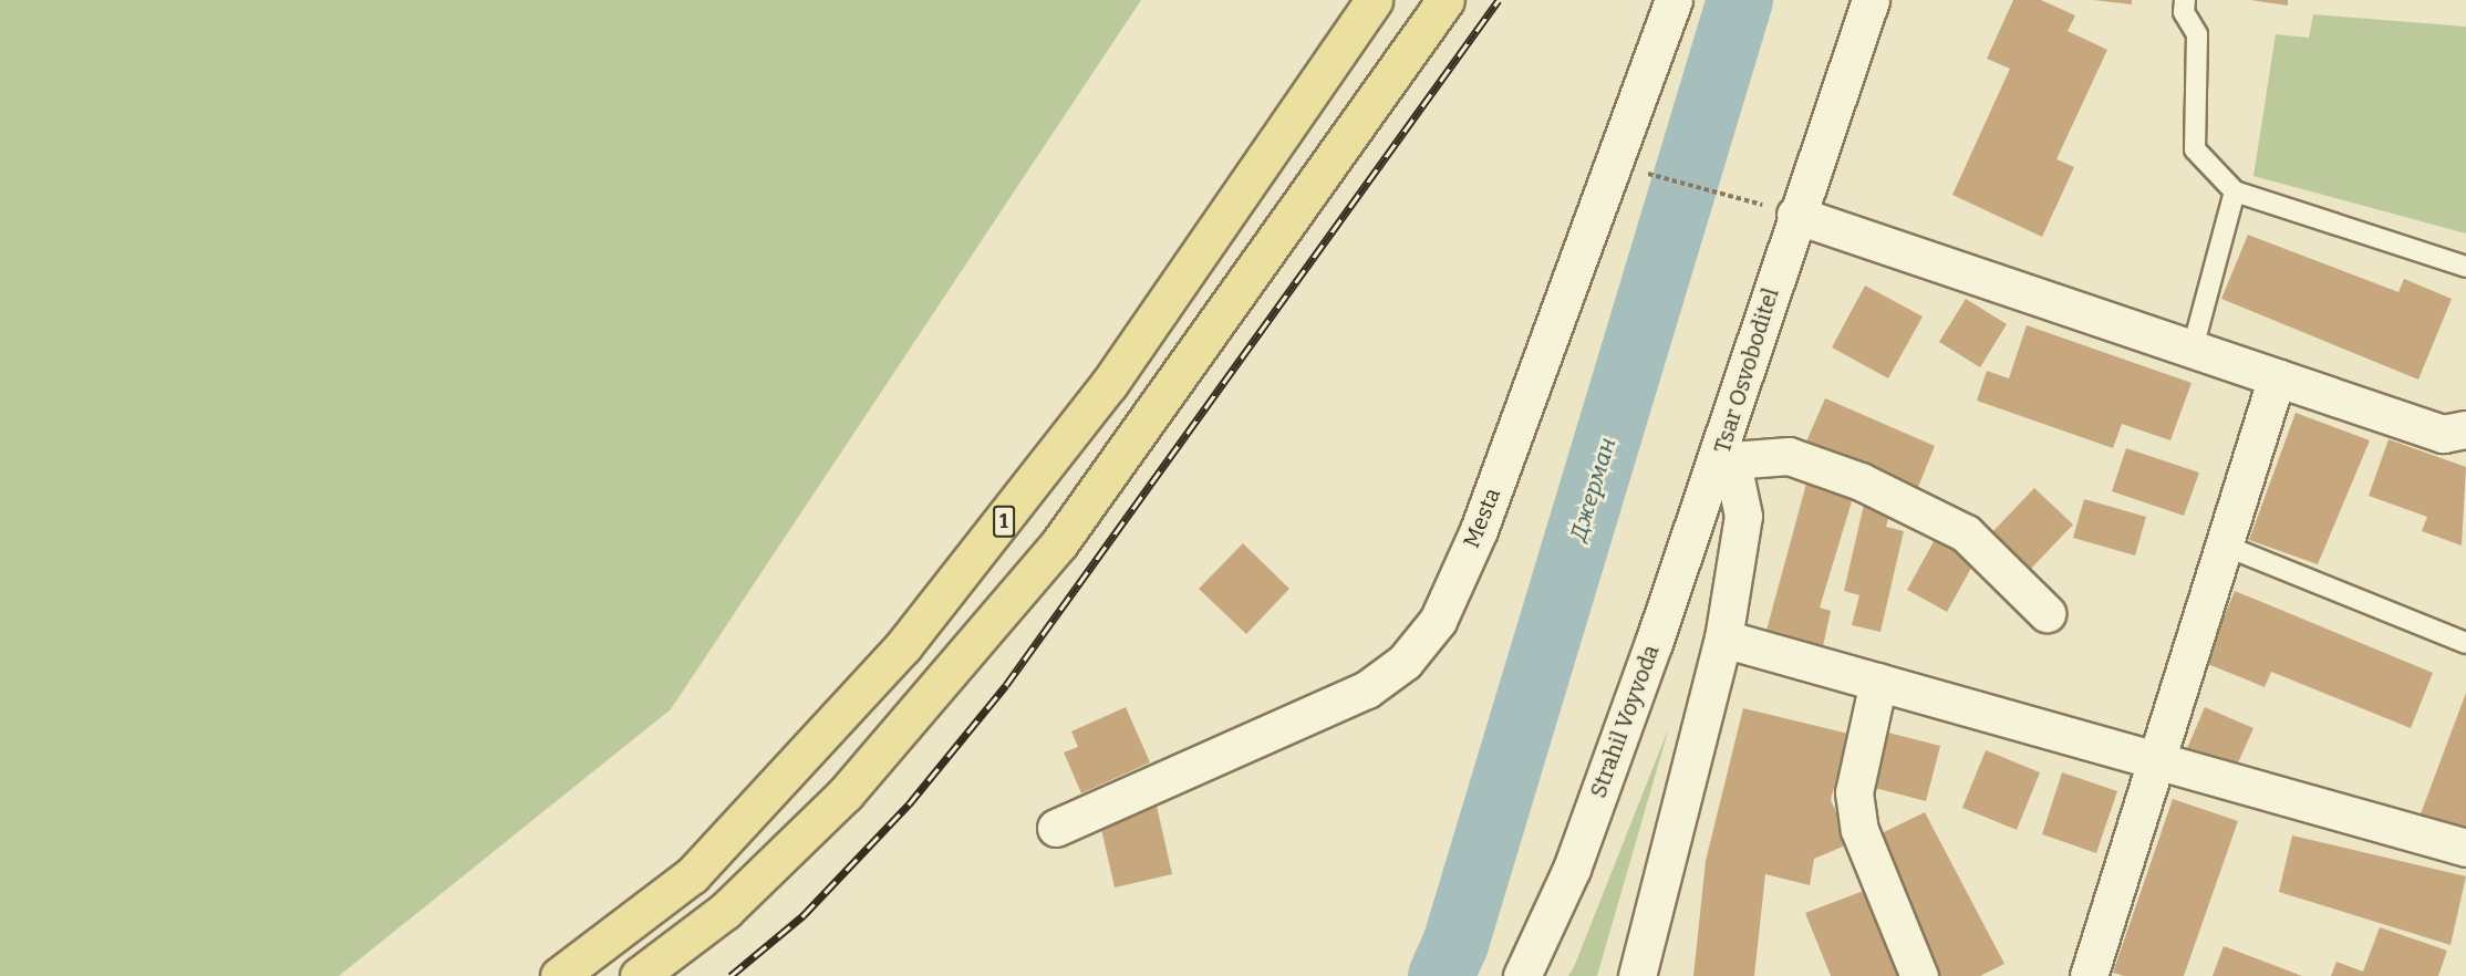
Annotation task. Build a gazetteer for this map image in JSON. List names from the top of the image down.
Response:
{
  "streets": {
    "main road": ["1"],
    "street": ["Tsar Osvoboditel", "Mesta", "Strahil Voyvoda"]
  },
  "crossings": [
    ["Tsar Osvoboditel", "Strahil Voyvoda"]
  ],
  "water": ["Джерман"]
}
